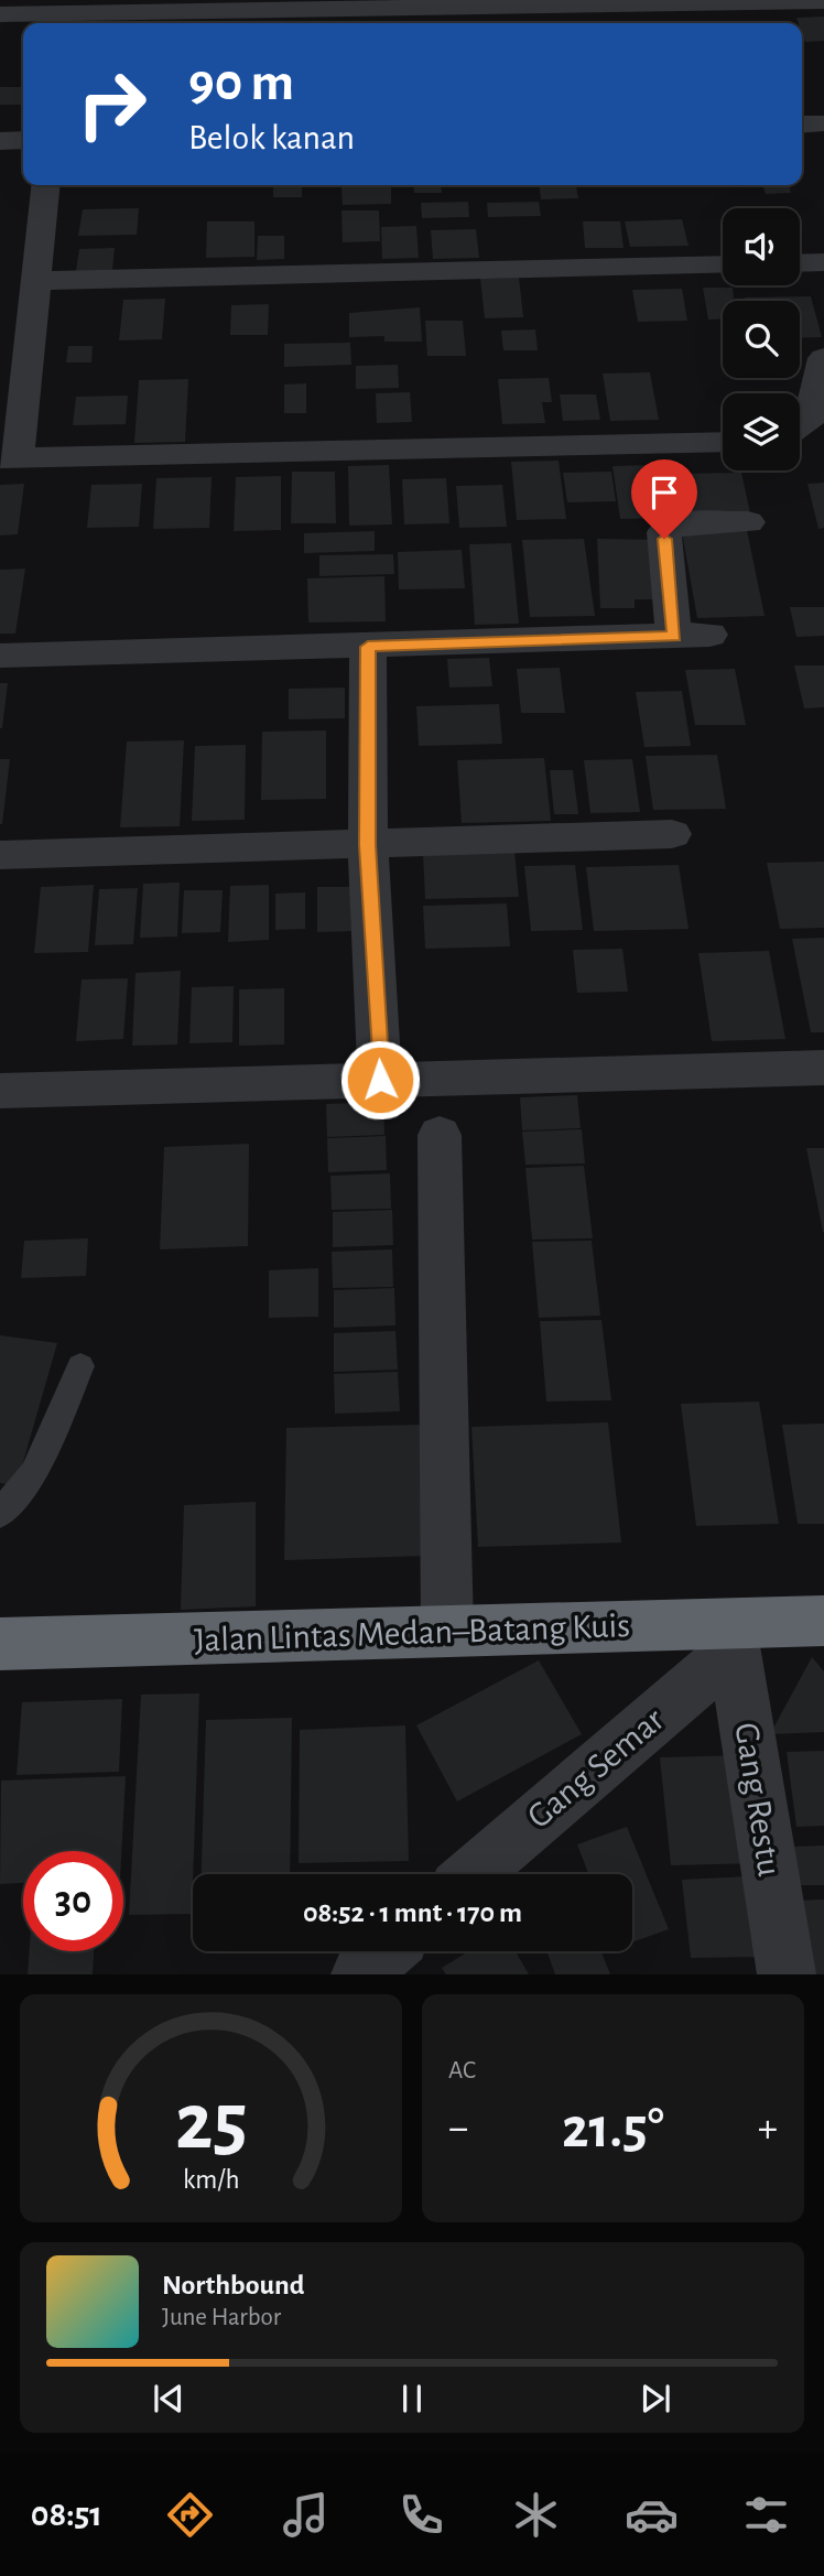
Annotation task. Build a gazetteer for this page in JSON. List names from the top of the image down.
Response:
{
  "streets": {
    "highway": ["Jalan Lintas Medan–Batang Kuis"],
    "street": ["Gang Semar", "Gang Restu"]
  },
  "crossings": [
    ["Jalan Lintas Medan–Batang Kuis", "Gang Semar"],
    ["Jalan Lintas Medan–Batang Kuis", "Gang Restu"],
    ["Gang Semar", "Gang Restu"]
  ],
  "page": {
    "turn": ["90 m", "Belok kanan"],
    "limit": "30",
    "trip": "08:52 · 1 mnt · 170 m",
    "tile": "AC",
    "heat": ["−", "21.5°", "+"],
    "song": ["Northbound", "June Harbor"],
    "tabs": "08:51",
    "gauge": ["25", "km/h"]
  }
}
